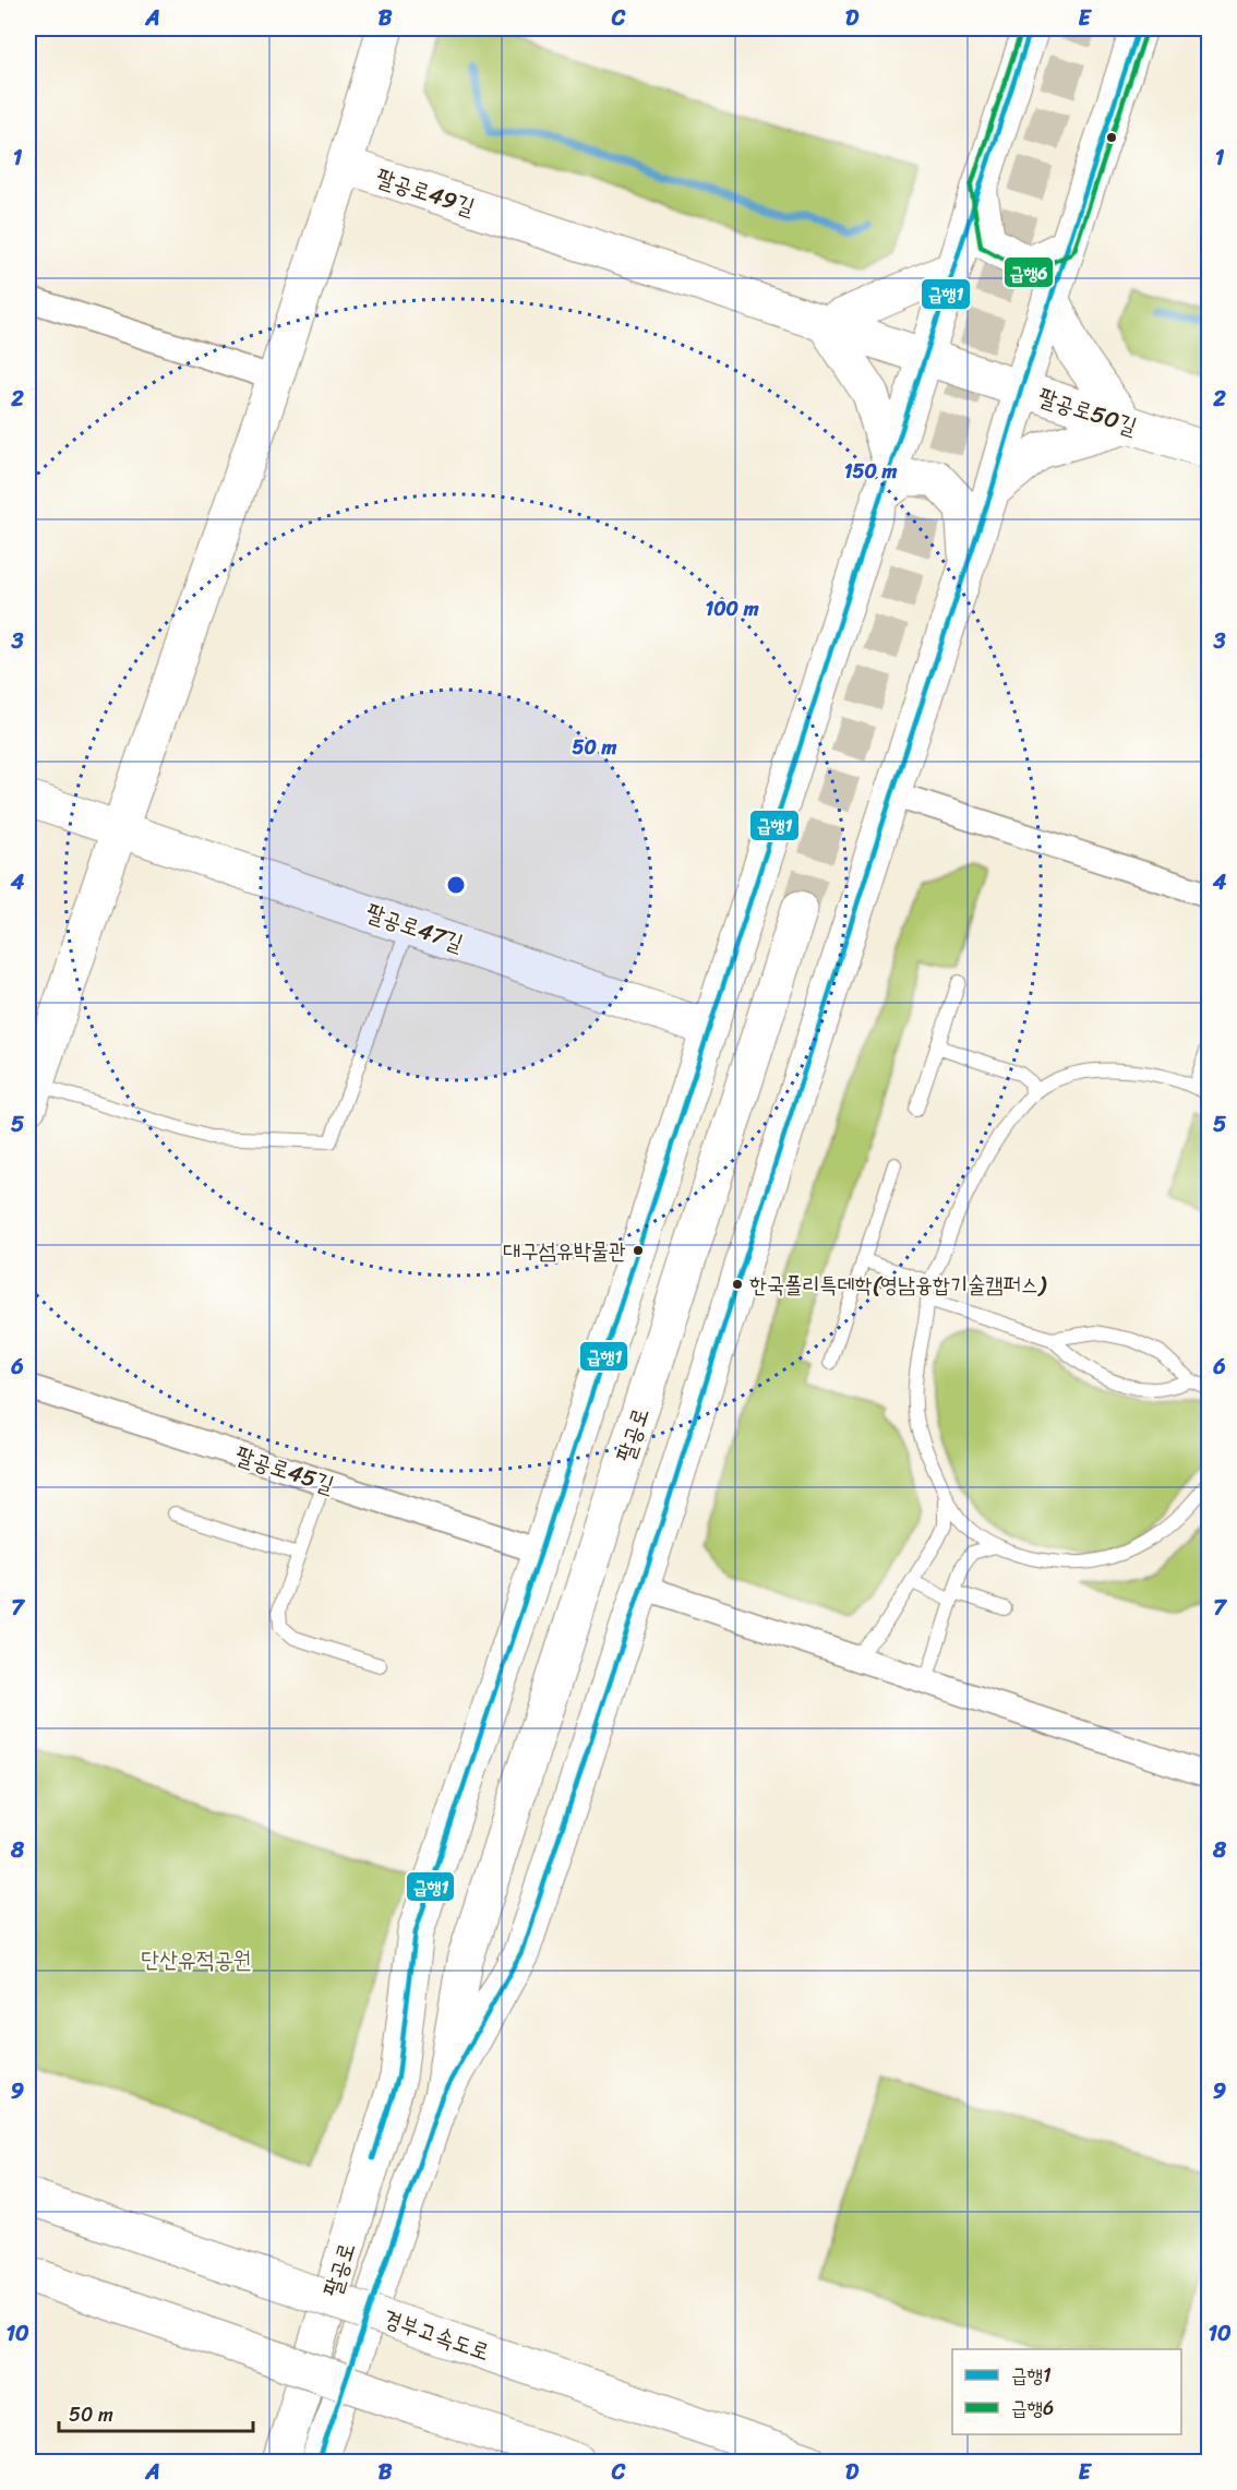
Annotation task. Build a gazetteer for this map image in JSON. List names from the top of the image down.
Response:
{
  "streets": {
    "main road": [
      "팔공로49길",
      "팔공로50길",
      "팔공로47길",
      "팔공로",
      "경부고속도로"
    ],
    "street": ["팔공로45길"]
  },
  "crossings": [
    ["팔공로49길", "팔공로50길"],
    ["팔공로49길", "팔공로47길"]
  ],
  "parks": ["단산유적공원"],
  "places": ["대구섬유박물관", "한국폴리특데학(영남융합기술캠퍼스)"],
  "lines": ["transit line 급행1", "transit line 급행6"],
  "legend": ["급행1", "급행6"],
  "scale_bar": "50 m",
  "grid": {
    "columns": [
      "A",
      "B",
      "C",
      "D",
      "E"
    ],
    "rows": [
      "1",
      "2",
      "3",
      "4",
      "5",
      "6",
      "7",
      "8",
      "9",
      "10"
    ]
  },
  "rings": ["150 m", "100 m", "50 m"]
}
